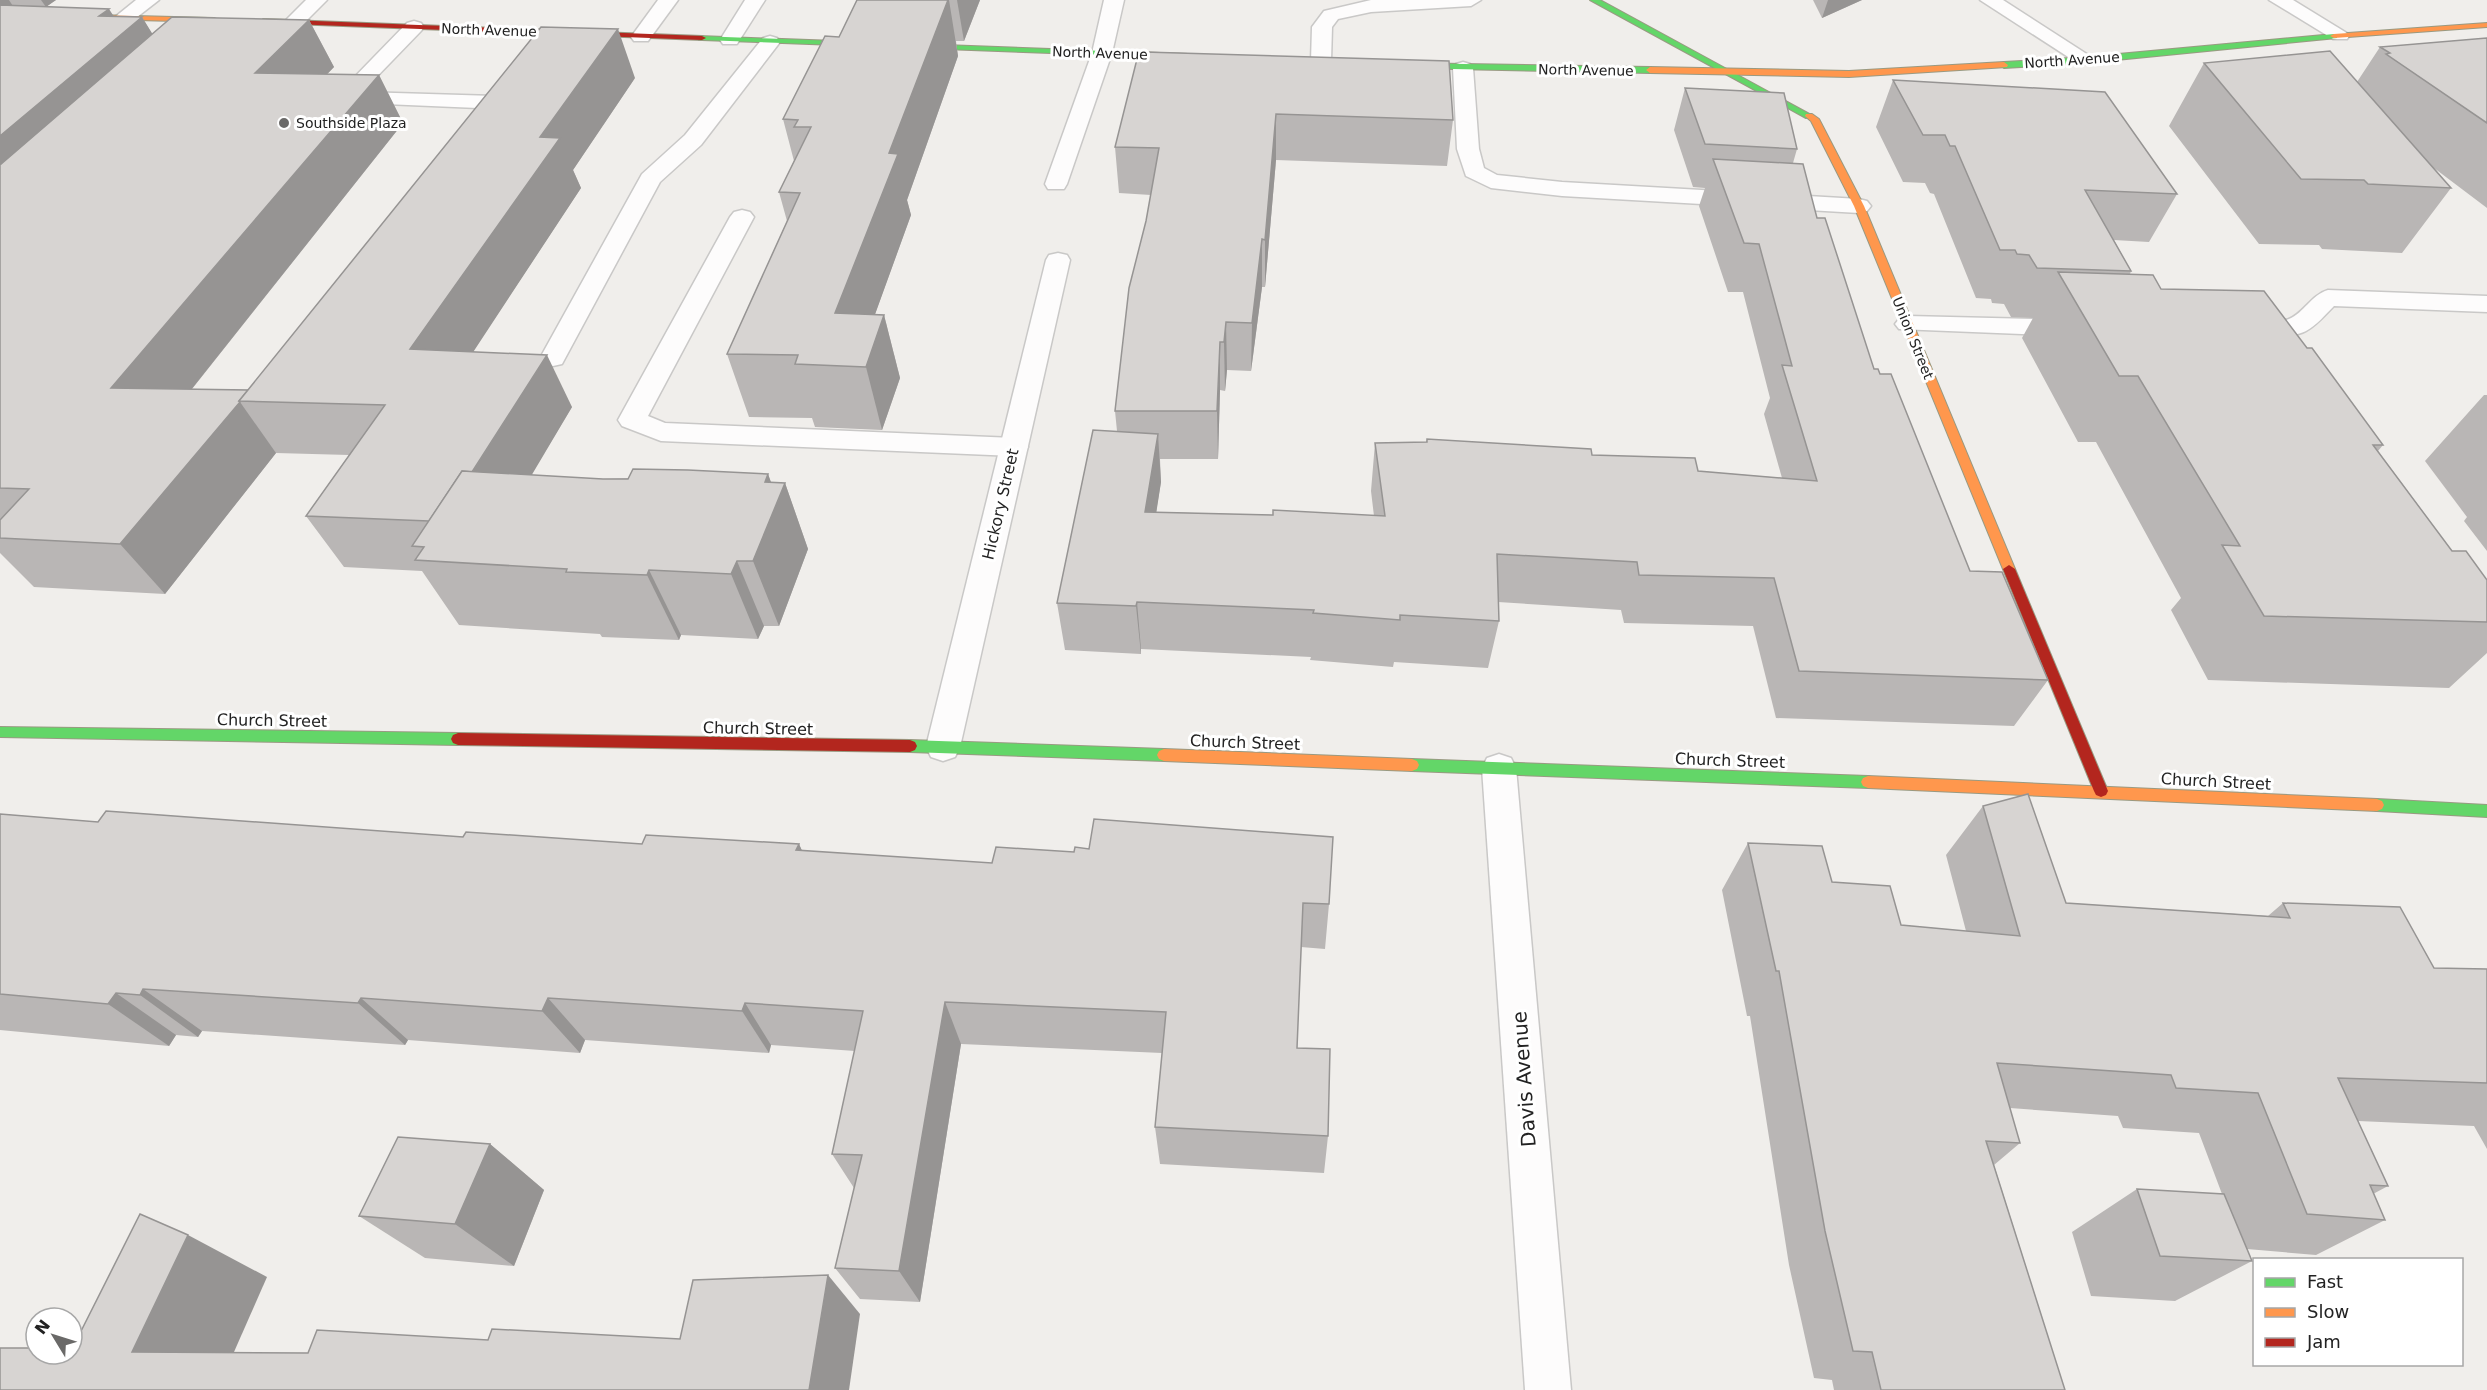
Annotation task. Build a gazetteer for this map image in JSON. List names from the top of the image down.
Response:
{
  "streets": {
    "street": [
      "North Avenue",
      "Union Street",
      "Hickory Street",
      "Church Street",
      "Davis Avenue"
    ]
  },
  "crossings": [
    ["North Avenue", "Union Street"],
    ["Union Street", "Church Street"],
    ["Hickory Street", "Church Street"],
    ["Church Street", "Davis Avenue"]
  ],
  "places": ["Southside Plaza"],
  "legend": ["Fast", "Slow", "Jam"],
  "north": "top left"
}
